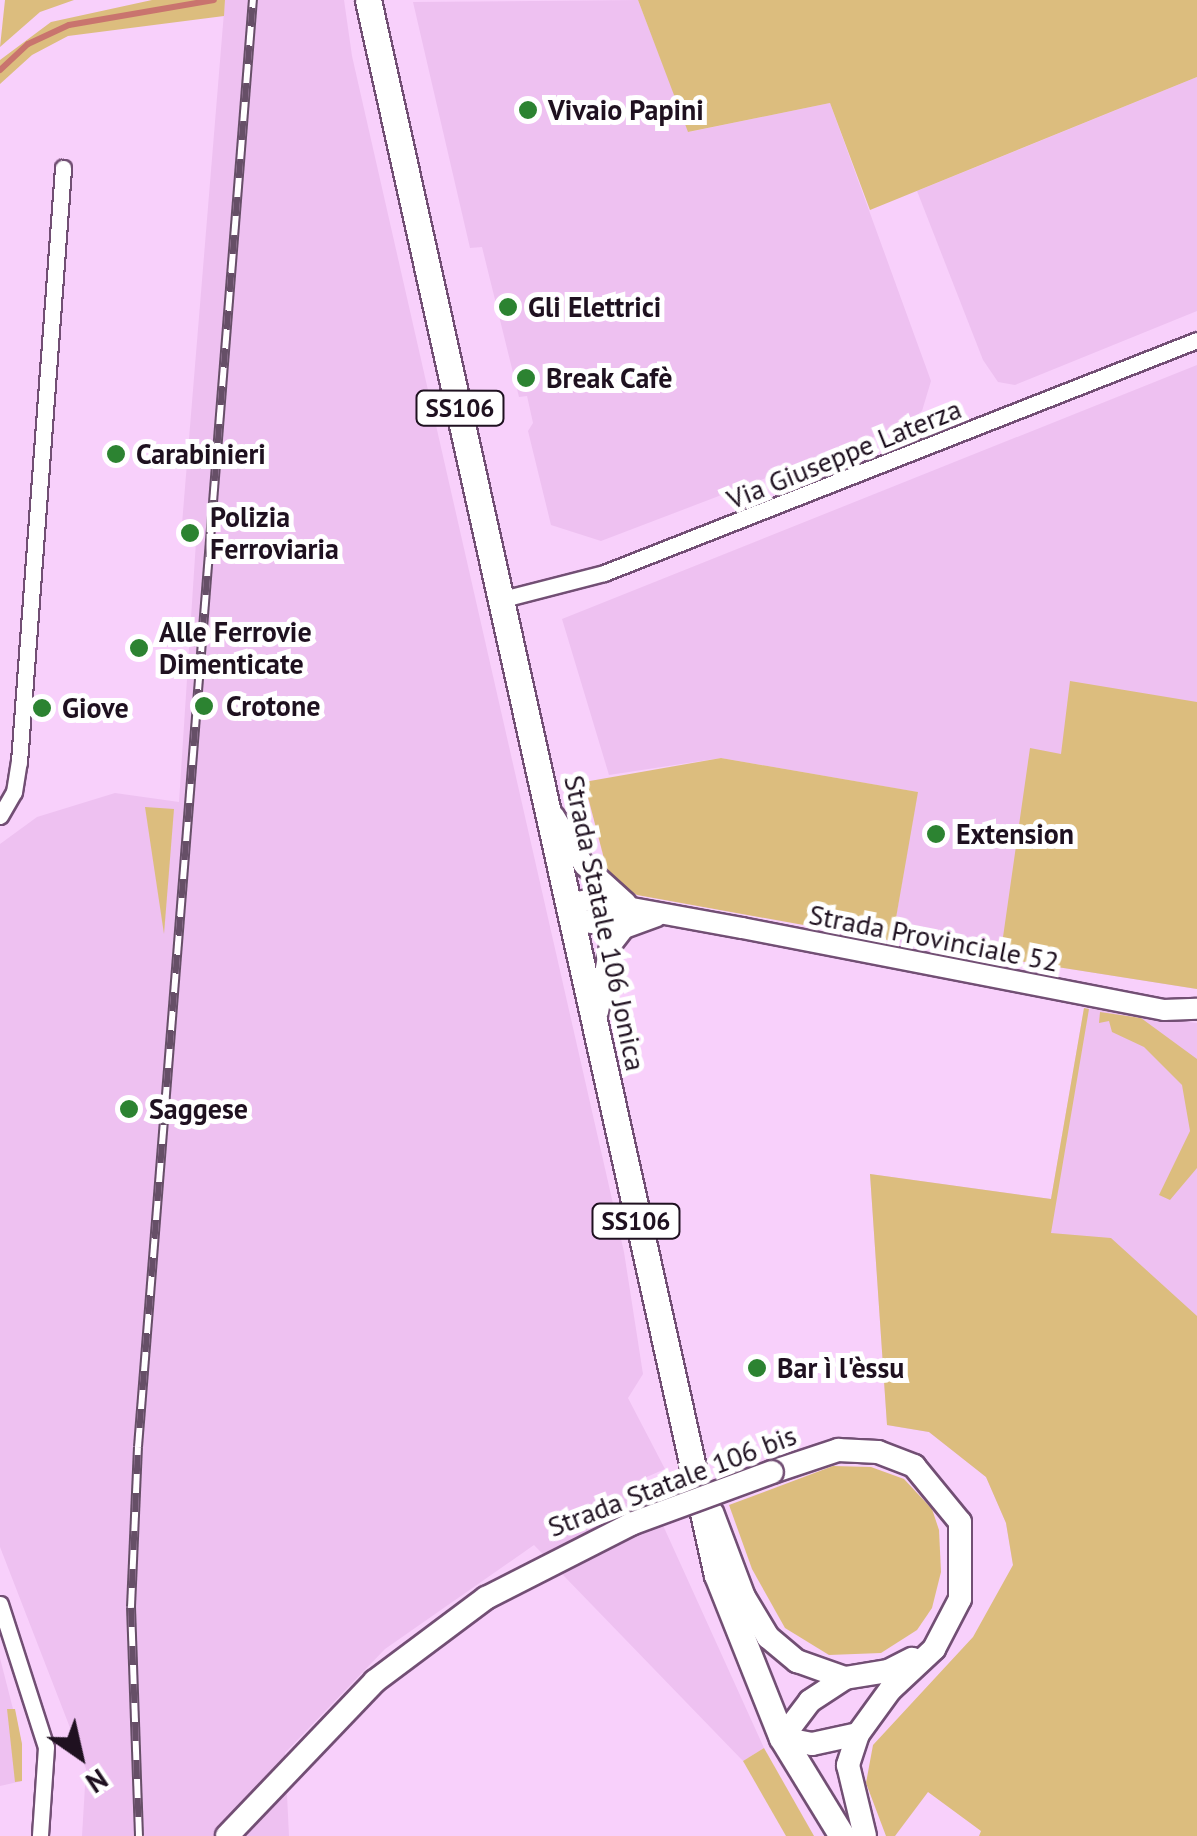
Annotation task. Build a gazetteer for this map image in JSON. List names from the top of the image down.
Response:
{
  "streets": {
    "main road": ["SS106", "Strada Statale 106 Jonica", "Strada Statale 106 bis"],
    "street": ["Via Giuseppe Laterza", "Strada Provinciale 52"]
  },
  "crossings": [
    ["Via Giuseppe Laterza", "Strada Statale 106 Jonica"]
  ],
  "places": [
    "Vivaio Papini",
    "Gli Elettrici",
    "Break Cafè",
    "Carabinieri",
    "Polizia Ferroviaria",
    "Alle Ferrovie Dimenticate",
    "Crotone",
    "Giove",
    "Extension",
    "Saggese",
    "Bar ì l'èssu"
  ],
  "north": "bottom right"
}
